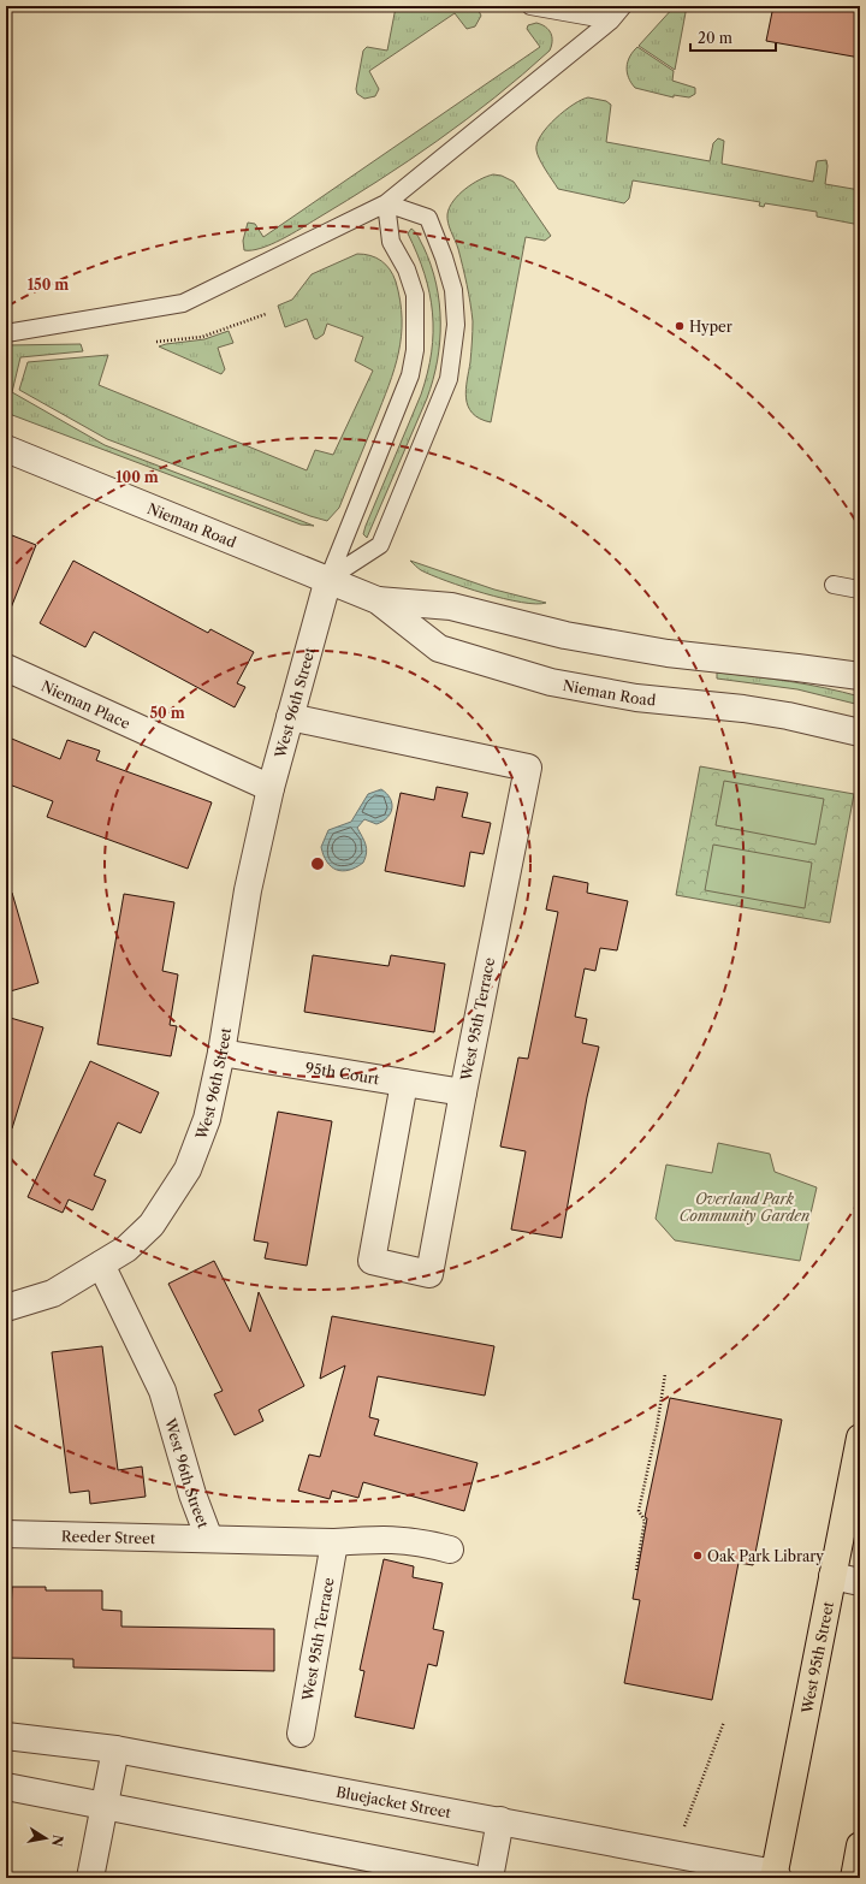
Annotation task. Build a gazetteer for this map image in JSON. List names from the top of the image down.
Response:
{
  "streets": {
    "main road": ["West 95th Street"],
    "street": [
      "Nieman Road",
      "West 96th Street",
      "Nieman Place",
      "West 95th Terrace",
      "95th Court",
      "Reeder Street",
      "Bluejacket Street"
    ]
  },
  "crossings": [
    ["Nieman Road", "West 96th Street"],
    ["West 96th Street", "Nieman Place"],
    ["West 96th Street", "West 95th Terrace"],
    ["West 96th Street", "95th Court"],
    ["West 96th Street", "Reeder Street"],
    ["West 95th Terrace", "95th Court"],
    ["West 95th Street", "Bluejacket Street"]
  ],
  "parks": ["Overland Park Community Garden"],
  "places": ["Hyper", "Oak Park Library"],
  "scale_bar": "20 m",
  "north": "right",
  "rings": ["150 m", "100 m", "50 m"]
}
